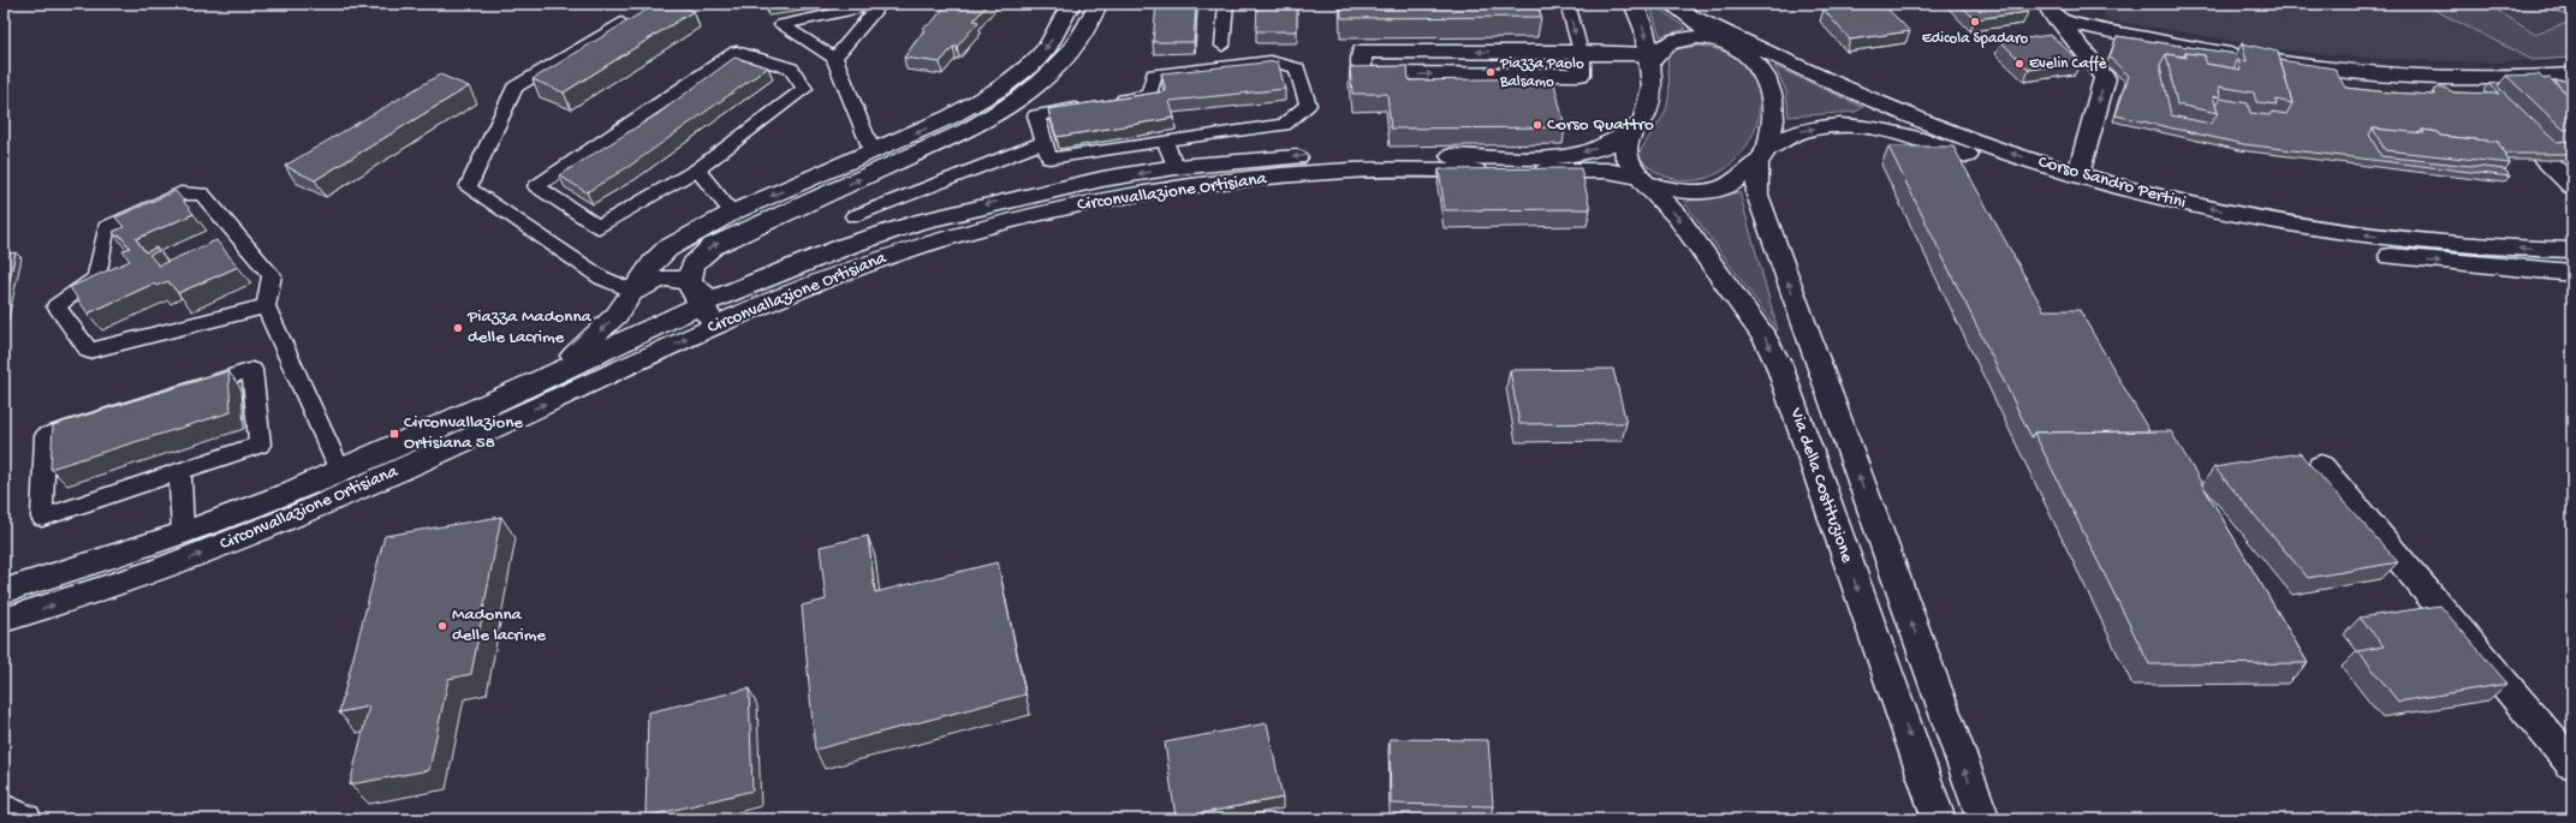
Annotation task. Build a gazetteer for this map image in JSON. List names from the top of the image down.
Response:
{
  "streets": {
    "street": ["Corso Sandro Pertini", "Circonvallazione Ortisiana", "Via della Costituzione"]
  },
  "crossings": [
    ["Corso Sandro Pertini", "Circonvallazione Ortisiana"],
    ["Corso Sandro Pertini", "Via della Costituzione"],
    ["Circonvallazione Ortisiana", "Via della Costituzione"]
  ],
  "places": {
    "other": [
      "Edicola Spadaro",
      "Evelin Caffè",
      "Piazza Paolo Balsamo",
      "Corso Quattro",
      "Piazza Madonna delle Lacrime",
      "Madonna delle lacrime"
    ],
    "transit": ["Circonvallazione Ortisiana 58"]
  }
}
